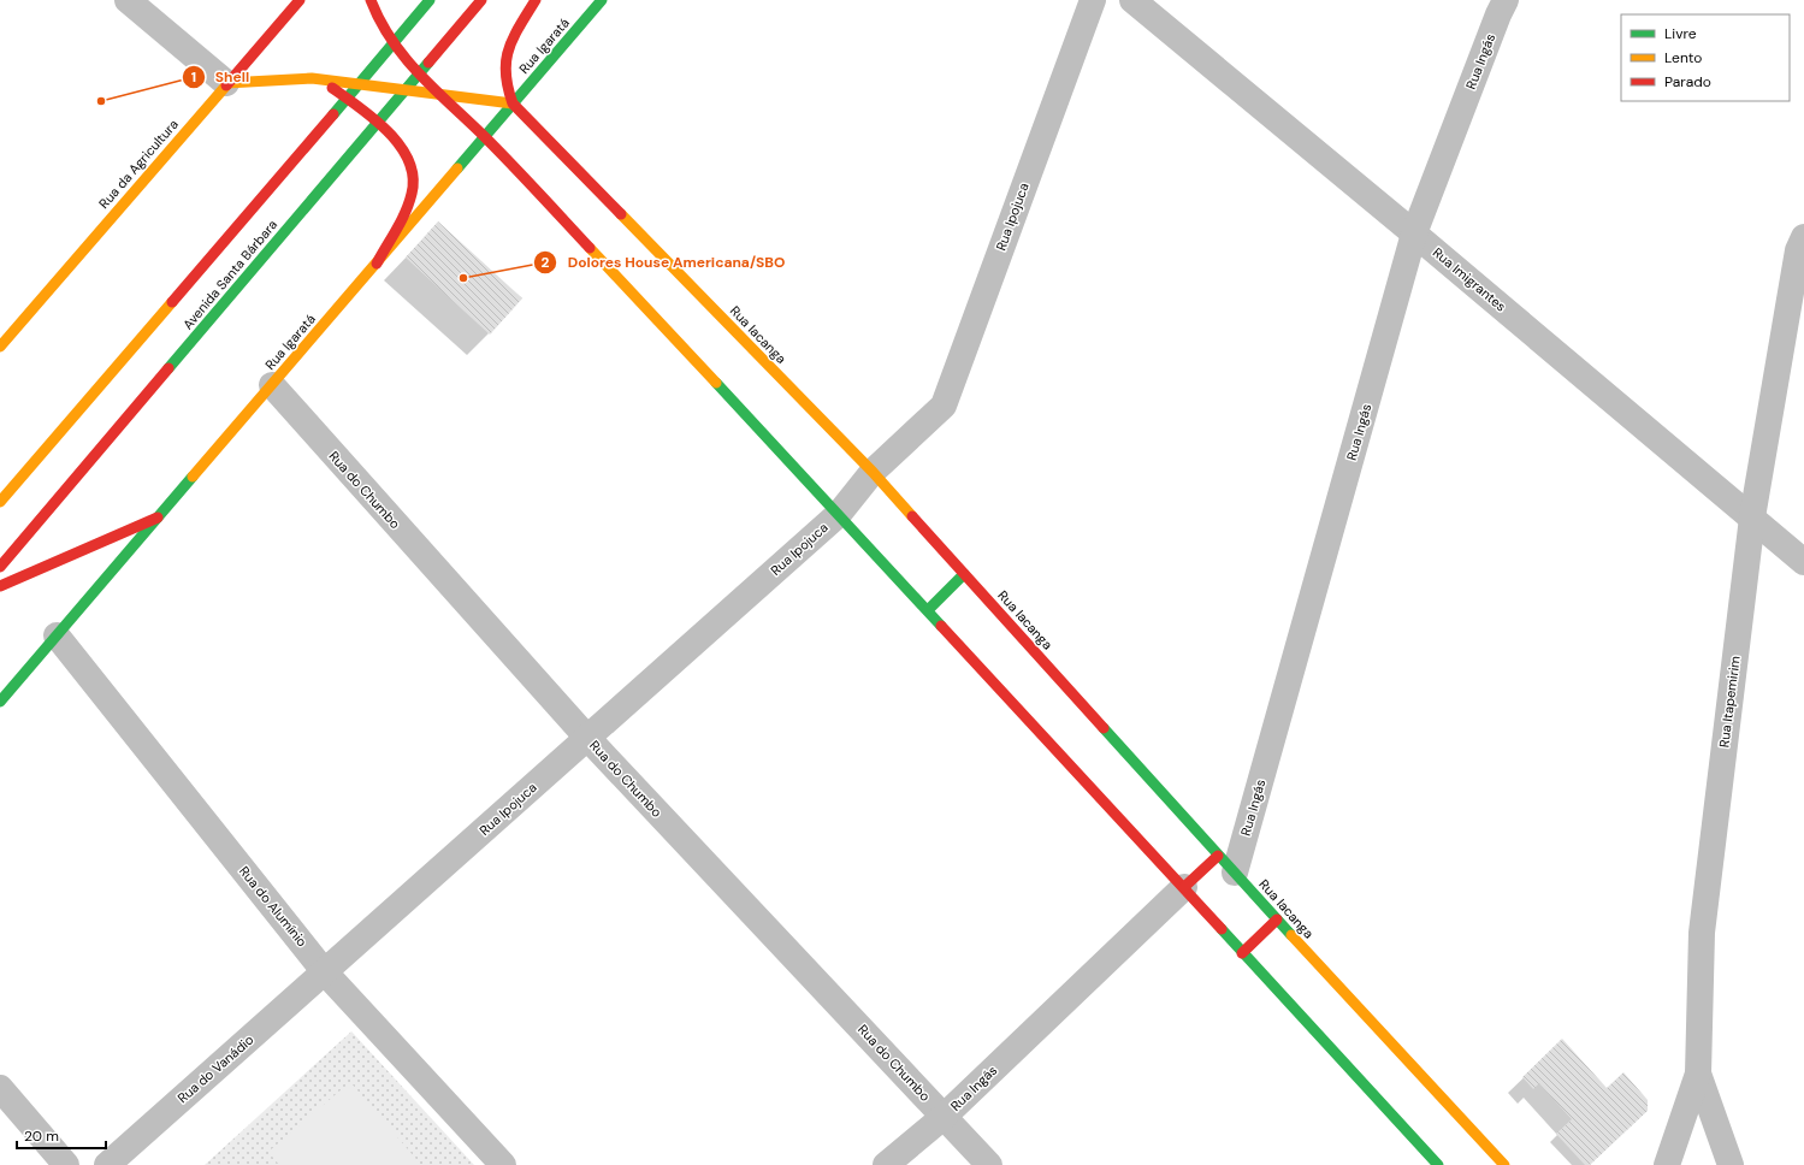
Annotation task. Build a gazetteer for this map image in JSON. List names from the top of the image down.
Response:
{
  "streets": {
    "main road": [
      "Rua Igaratá",
      "Rua da Agricultura",
      "Avenida Santa Bárbara",
      "Rua Iacanga"
    ],
    "street": [
      "Rua Ingás",
      "Rua Ipojuca",
      "Rua Imigrantes",
      "Rua do Chumbo",
      "Rua Itapemirim",
      "Rua do Alumínio",
      "Rua do Vanádio"
    ]
  },
  "crossings": [
    ["Rua Igaratá", "Rua Iacanga"],
    ["Rua Igaratá", "Rua do Chumbo"],
    ["Rua Igaratá", "Rua do Alumínio"],
    ["Rua Ingás", "Rua Imigrantes"],
    ["Rua Ingás", "Rua Iacanga"],
    ["Rua Ingás", "Rua do Chumbo"],
    ["Rua Ipojuca", "Rua Iacanga"],
    ["Rua Ipojuca", "Rua do Chumbo"],
    ["Rua Ipojuca", "Rua do Alumínio"],
    ["Rua Ipojuca", "Rua do Vanádio"],
    ["Rua Imigrantes", "Rua Itapemirim"],
    ["Rua do Alumínio", "Rua do Vanádio"]
  ],
  "places": ["Shell", "Dolores House Americana/SBO"],
  "legend": ["Livre", "Lento", "Parado"],
  "scale_bar": "20 m"
}
